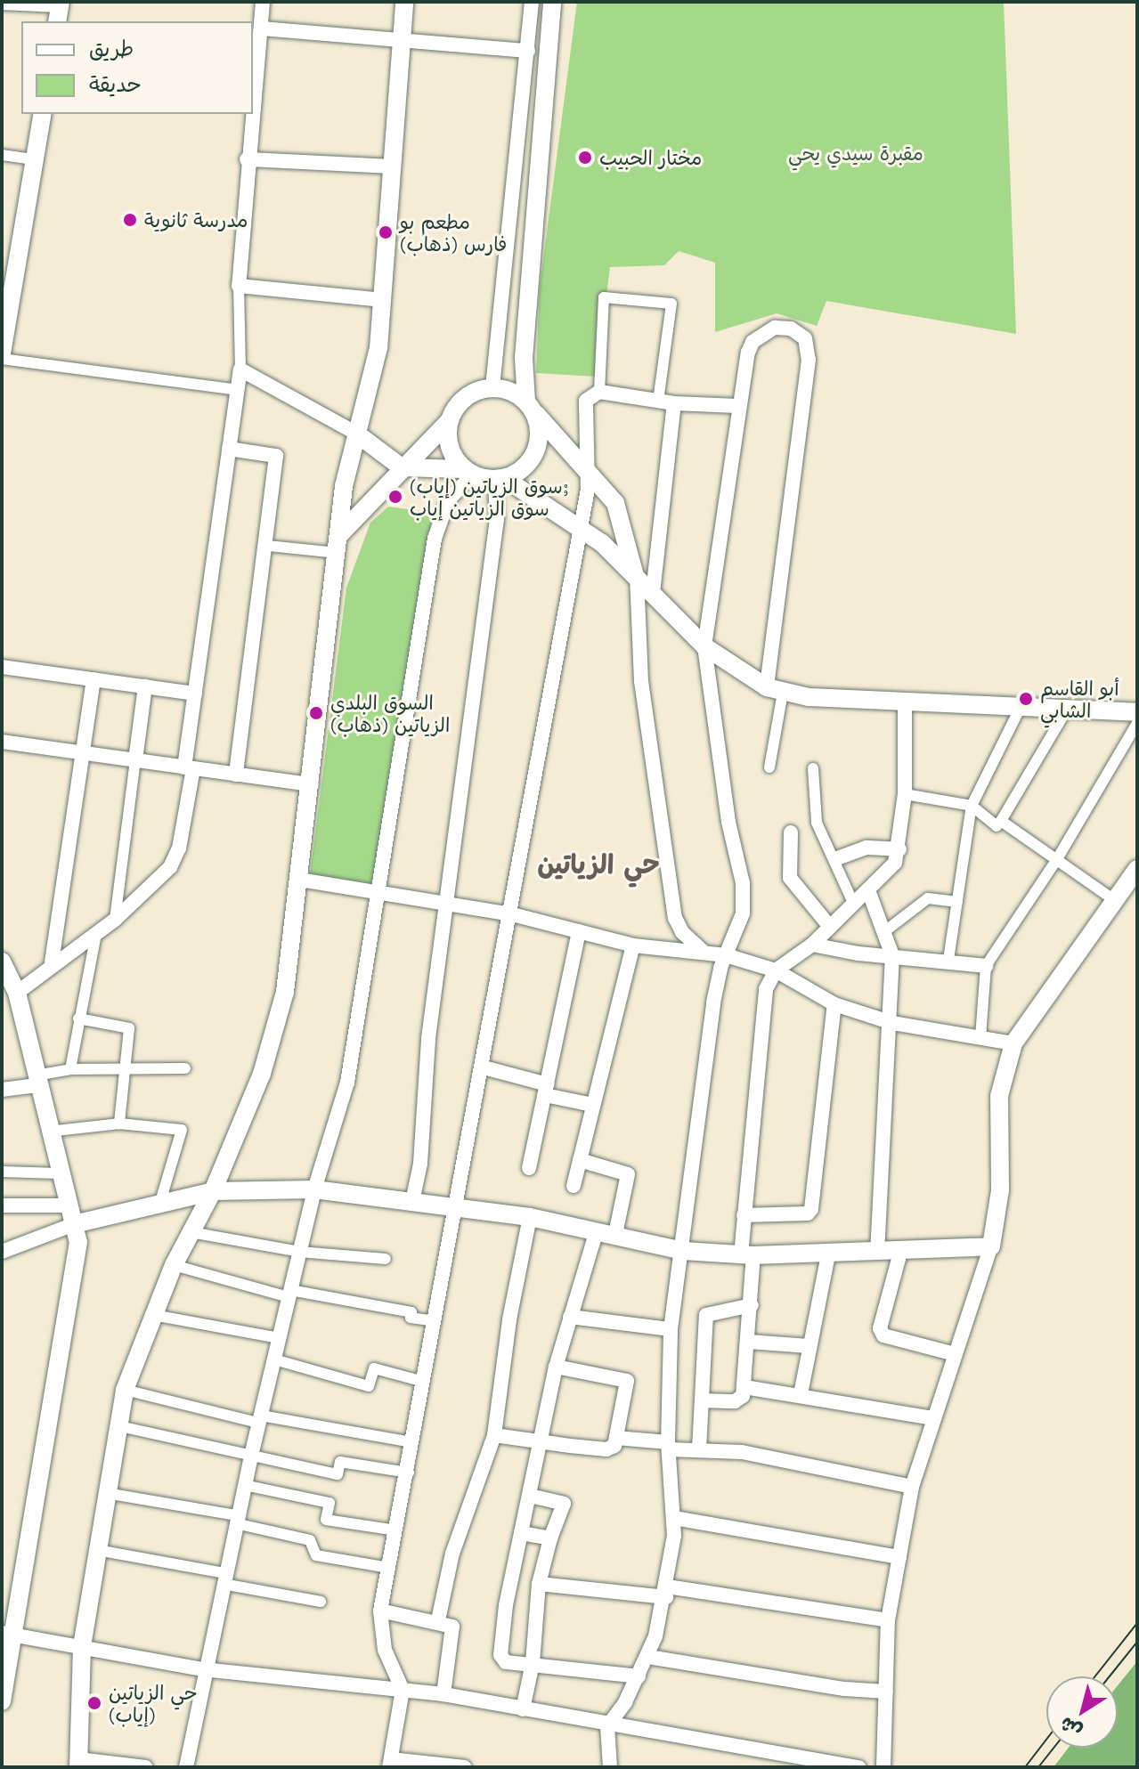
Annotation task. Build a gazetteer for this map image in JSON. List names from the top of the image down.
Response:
{
  "districts": ["حي الزياتين"],
  "parks": ["مقبرة سيدي يحي"],
  "places": [
    "مختار الحبيب",
    "مدرسة ثانوية",
    "مطعم بو فارس (ذهاب)",
    "سوق الزياتين (إياب); سوق الزياتين إياب",
    "أبو القاسم الشابي",
    "السوق البلدي الزياتين (ذهاب)",
    "حي الزياتين (إياب)"
  ],
  "legend": ["طريق", "حديقة"],
  "north": "bottom left"
}
